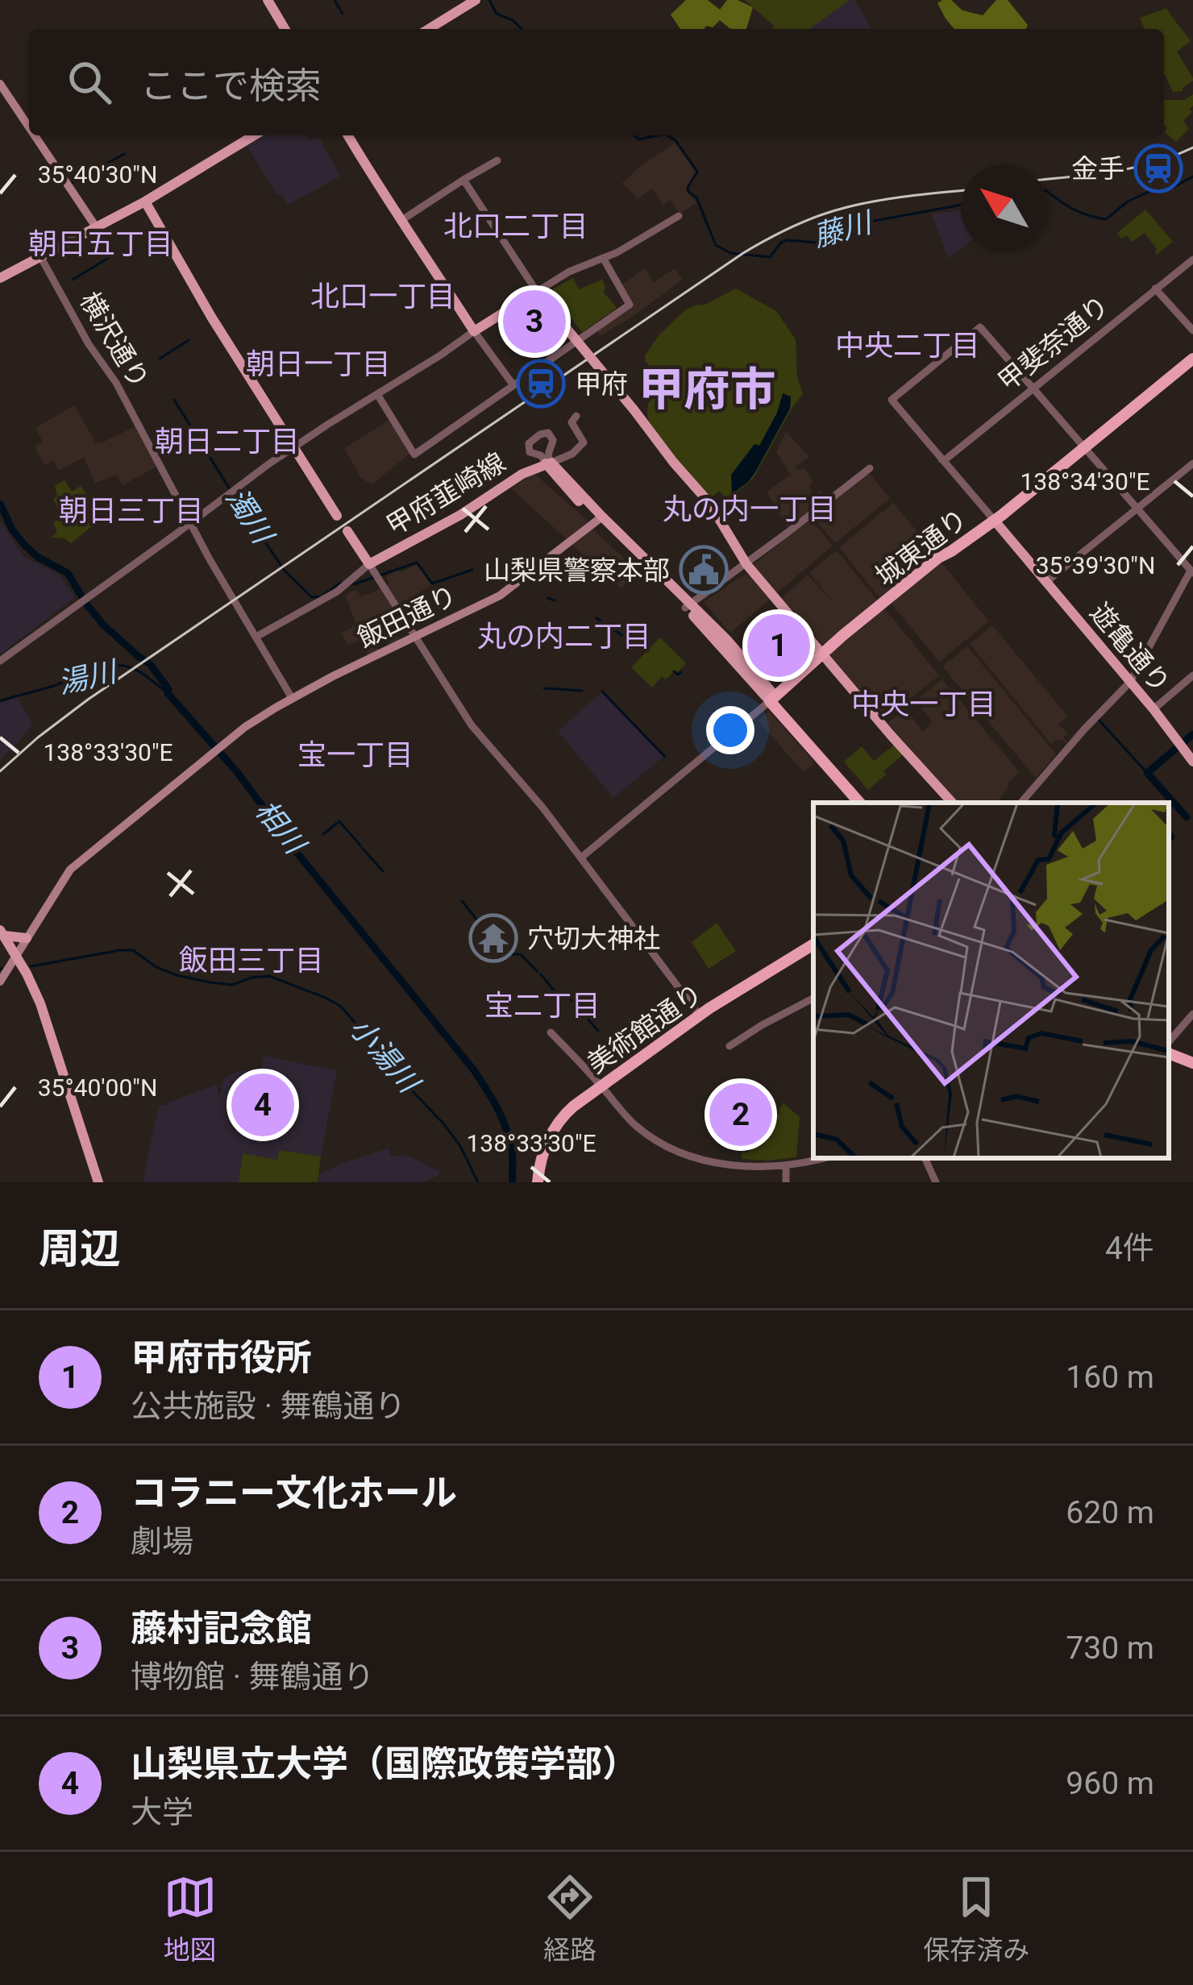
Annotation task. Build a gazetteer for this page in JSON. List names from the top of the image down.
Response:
{
  "streets": {
    "highway": ["城東通り", "美術館通り"],
    "main road": ["甲府韮崎線", "飯田通り", "遊亀通り"],
    "street": ["横沢通り", "甲斐奈通り"]
  },
  "crossings": [
    ["横沢通り", "飯田通り"],
    ["城東通り", "遊亀通り"]
  ],
  "districts": [
    "北口二丁目",
    "朝日五丁目",
    "北口一丁目",
    "中央二丁目",
    "朝日一丁目",
    "甲府市",
    "朝日二丁目",
    "丸の内一丁目",
    "朝日三丁目",
    "丸の内二丁目",
    "中央一丁目",
    "宝一丁目",
    "飯田三丁目",
    "宝二丁目"
  ],
  "water": [
    "藤川",
    "濁川",
    "湯川",
    "相川",
    "小湯川"
  ],
  "places": {
    "station": ["金手", "甲府"],
    "public building": ["山梨県警察本部"],
    "temple": ["穴切大神社"]
  },
  "north": "top left",
  "page": {
    "search": "ここで検索",
    "pins": [
      "3",
      "1",
      "4",
      "2"
    ],
    "heading": ["周辺", "4件"],
    "list": [
      {
        "mark": "1",
        "name": "甲府市役所",
        "note": "公共施設 · 舞鶴通り",
        "value": "160 m"
      },
      {
        "mark": "2",
        "name": "コラニー文化ホール",
        "note": "劇場",
        "value": "620 m"
      },
      {
        "mark": "3",
        "name": "藤村記念館",
        "note": "博物館 · 舞鶴通り",
        "value": "730 m"
      },
      {
        "mark": "4",
        "name": "山梨県立大学（国際政策学部）",
        "note": "大学",
        "value": "960 m"
      }
    ],
    "nav": ["地図", "経路", "保存済み"]
  },
  "coordinates": [
    "35°40'30\"N",
    "138°34'30\"E",
    "35°39'30\"N",
    "138°33'30\"E",
    "35°40'00\"N"
  ]
}
